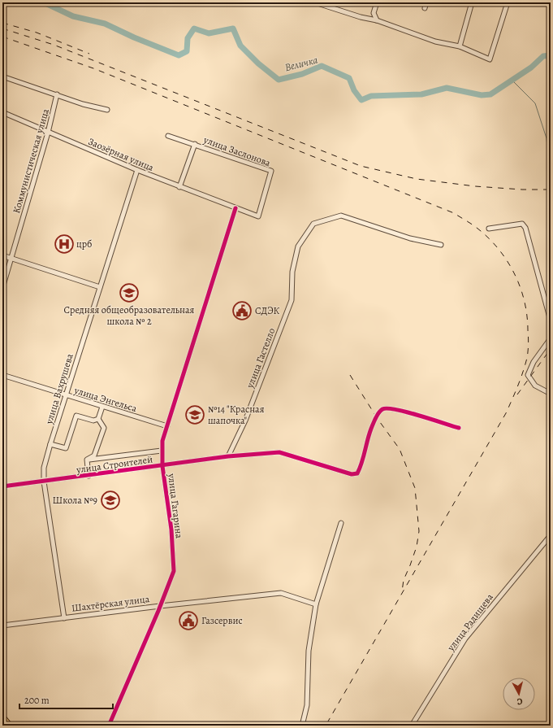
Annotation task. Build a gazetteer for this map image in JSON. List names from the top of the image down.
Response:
{
  "streets": {
    "street": [
      "улица Заслонова",
      "Заозёрная улица",
      "Коммунистическая улица",
      "улица Гастелло",
      "улица Вахрушева",
      "улица Энгельса",
      "улица Строителей",
      "улица Гагарина",
      "Шахтёрская улица",
      "улица Радищева"
    ]
  },
  "crossings": [
    ["улица Заслонова", "Заозёрная улица"],
    ["улица Заслонова", "улица Гагарина"],
    ["Заозёрная улица", "Коммунистическая улица"],
    ["Заозёрная улица", "улица Вахрушева"],
    ["Заозёрная улица", "улица Гагарина"],
    ["улица Гастелло", "улица Строителей"],
    ["улица Вахрушева", "улица Энгельса"],
    ["улица Вахрушева", "улица Строителей"],
    ["улица Вахрушева", "Шахтёрская улица"],
    ["улица Энгельса", "улица Гагарина"],
    ["улица Строителей", "улица Гагарина"],
    ["улица Гагарина", "Шахтёрская улица"]
  ],
  "water": ["Величка"],
  "places": {
    "hospital": ["црб"],
    "school or university": ["Средняя общеобразовательная школа № 2", "№14 \"Красная шапочка\"", "Школа №9"],
    "public building": ["СДЭК", "Газсервис"]
  },
  "scale_bar": "200 m",
  "north": "bottom"
}
